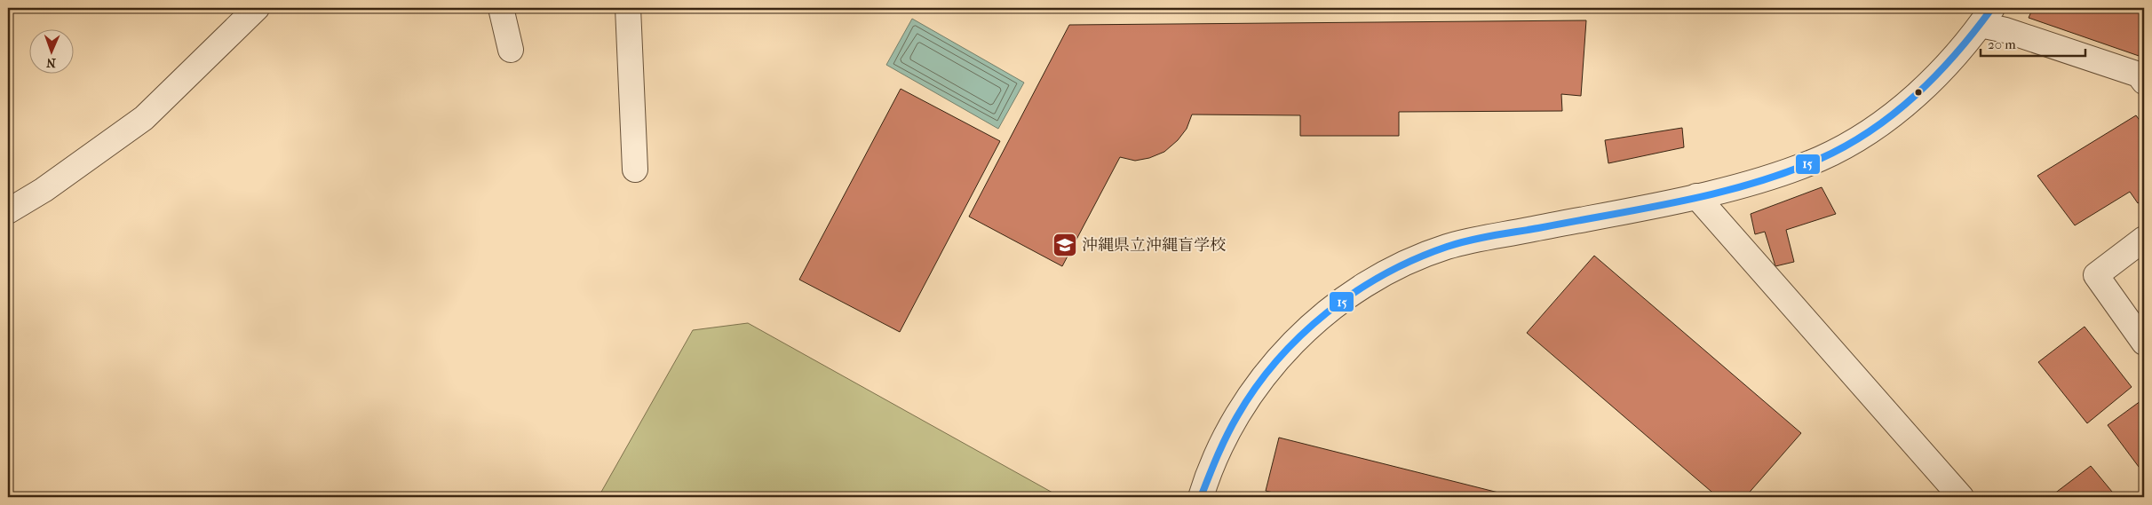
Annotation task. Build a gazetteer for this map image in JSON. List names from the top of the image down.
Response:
{
  "places": {
    "school or university": ["沖縄県立沖縄盲学校"]
  },
  "lines": ["transit line 15"],
  "scale_bar": "20 m",
  "north": "bottom"
}
